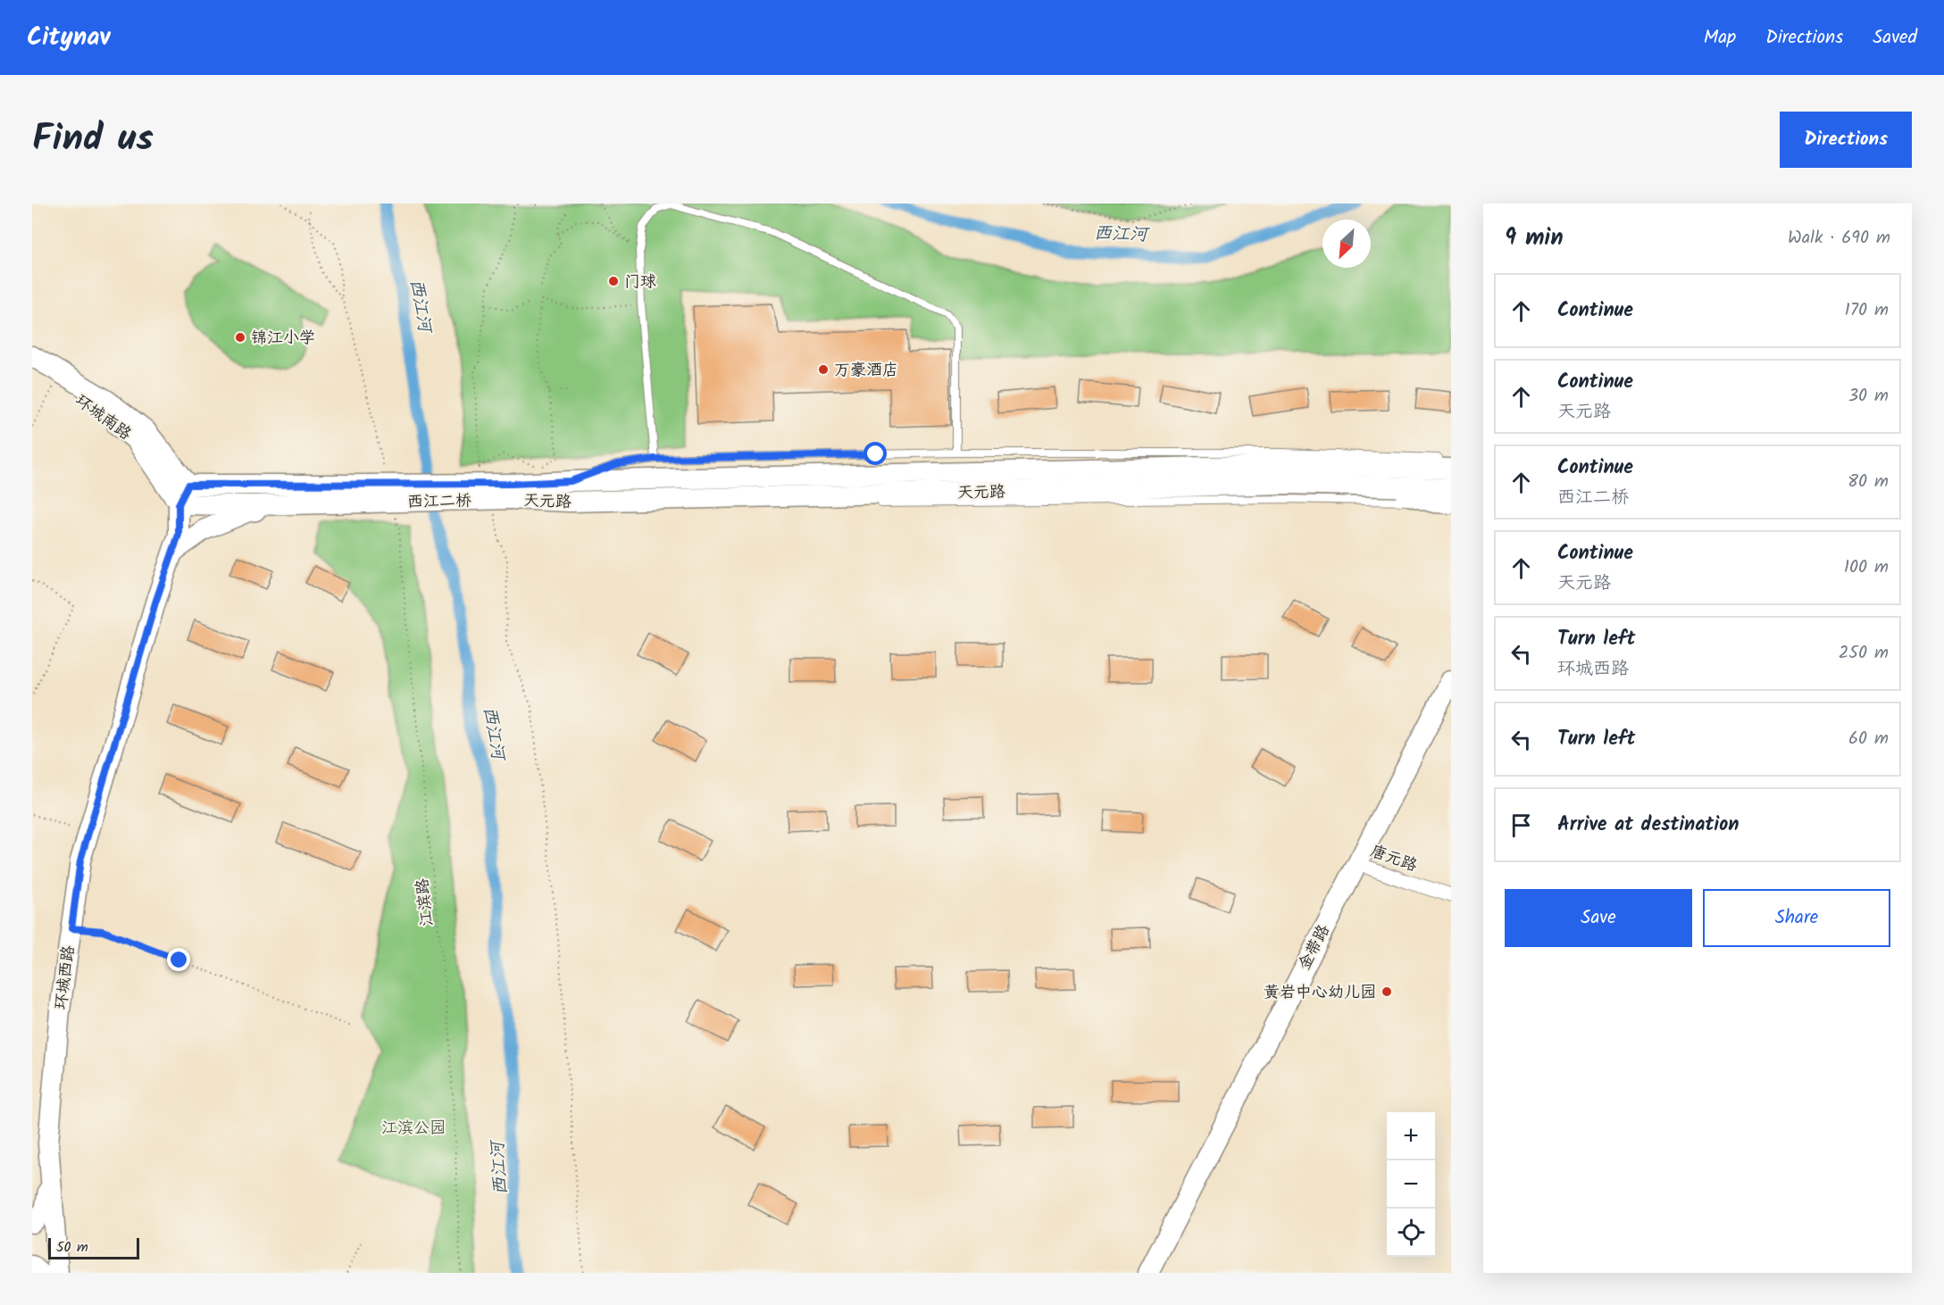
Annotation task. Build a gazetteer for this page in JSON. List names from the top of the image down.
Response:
{
  "streets": {
    "main road": [
      "环城南路",
      "天元路",
      "西江二桥",
      "金带路",
      "环城西路"
    ],
    "street": ["唐元路"],
    "path": ["江滨路"]
  },
  "crossings": [
    ["环城南路", "环城西路"],
    ["天元路", "西江二桥"],
    ["唐元路", "金带路"]
  ],
  "water": ["西江河"],
  "parks": ["江滨公园"],
  "places": [
    "门球",
    "锦江小学",
    "万豪酒店",
    "黄岩中心幼儿园"
  ],
  "scale_bar": "50 m",
  "north": "bottom left",
  "page": {
    "header": "Citynav",
    "nav": ["Map", "Directions", "Saved"],
    "title": "Find us",
    "buttons": [
      "Directions",
      ["Save", "Share"]
    ],
    "heading": ["9 min", "Walk · 690 m"],
    "list": [
      ["Continue", "170 m"],
      ["Continue", "天元路", "30 m"],
      ["Continue", "西江二桥", "80 m"],
      ["Continue", "天元路", "100 m"],
      ["Turn left", "环城西路", "250 m"],
      ["Turn left", "60 m"],
      "Arrive at destination"
    ],
    "map_buttons": ["+", "−"],
    "scale": "50 m"
  }
}
